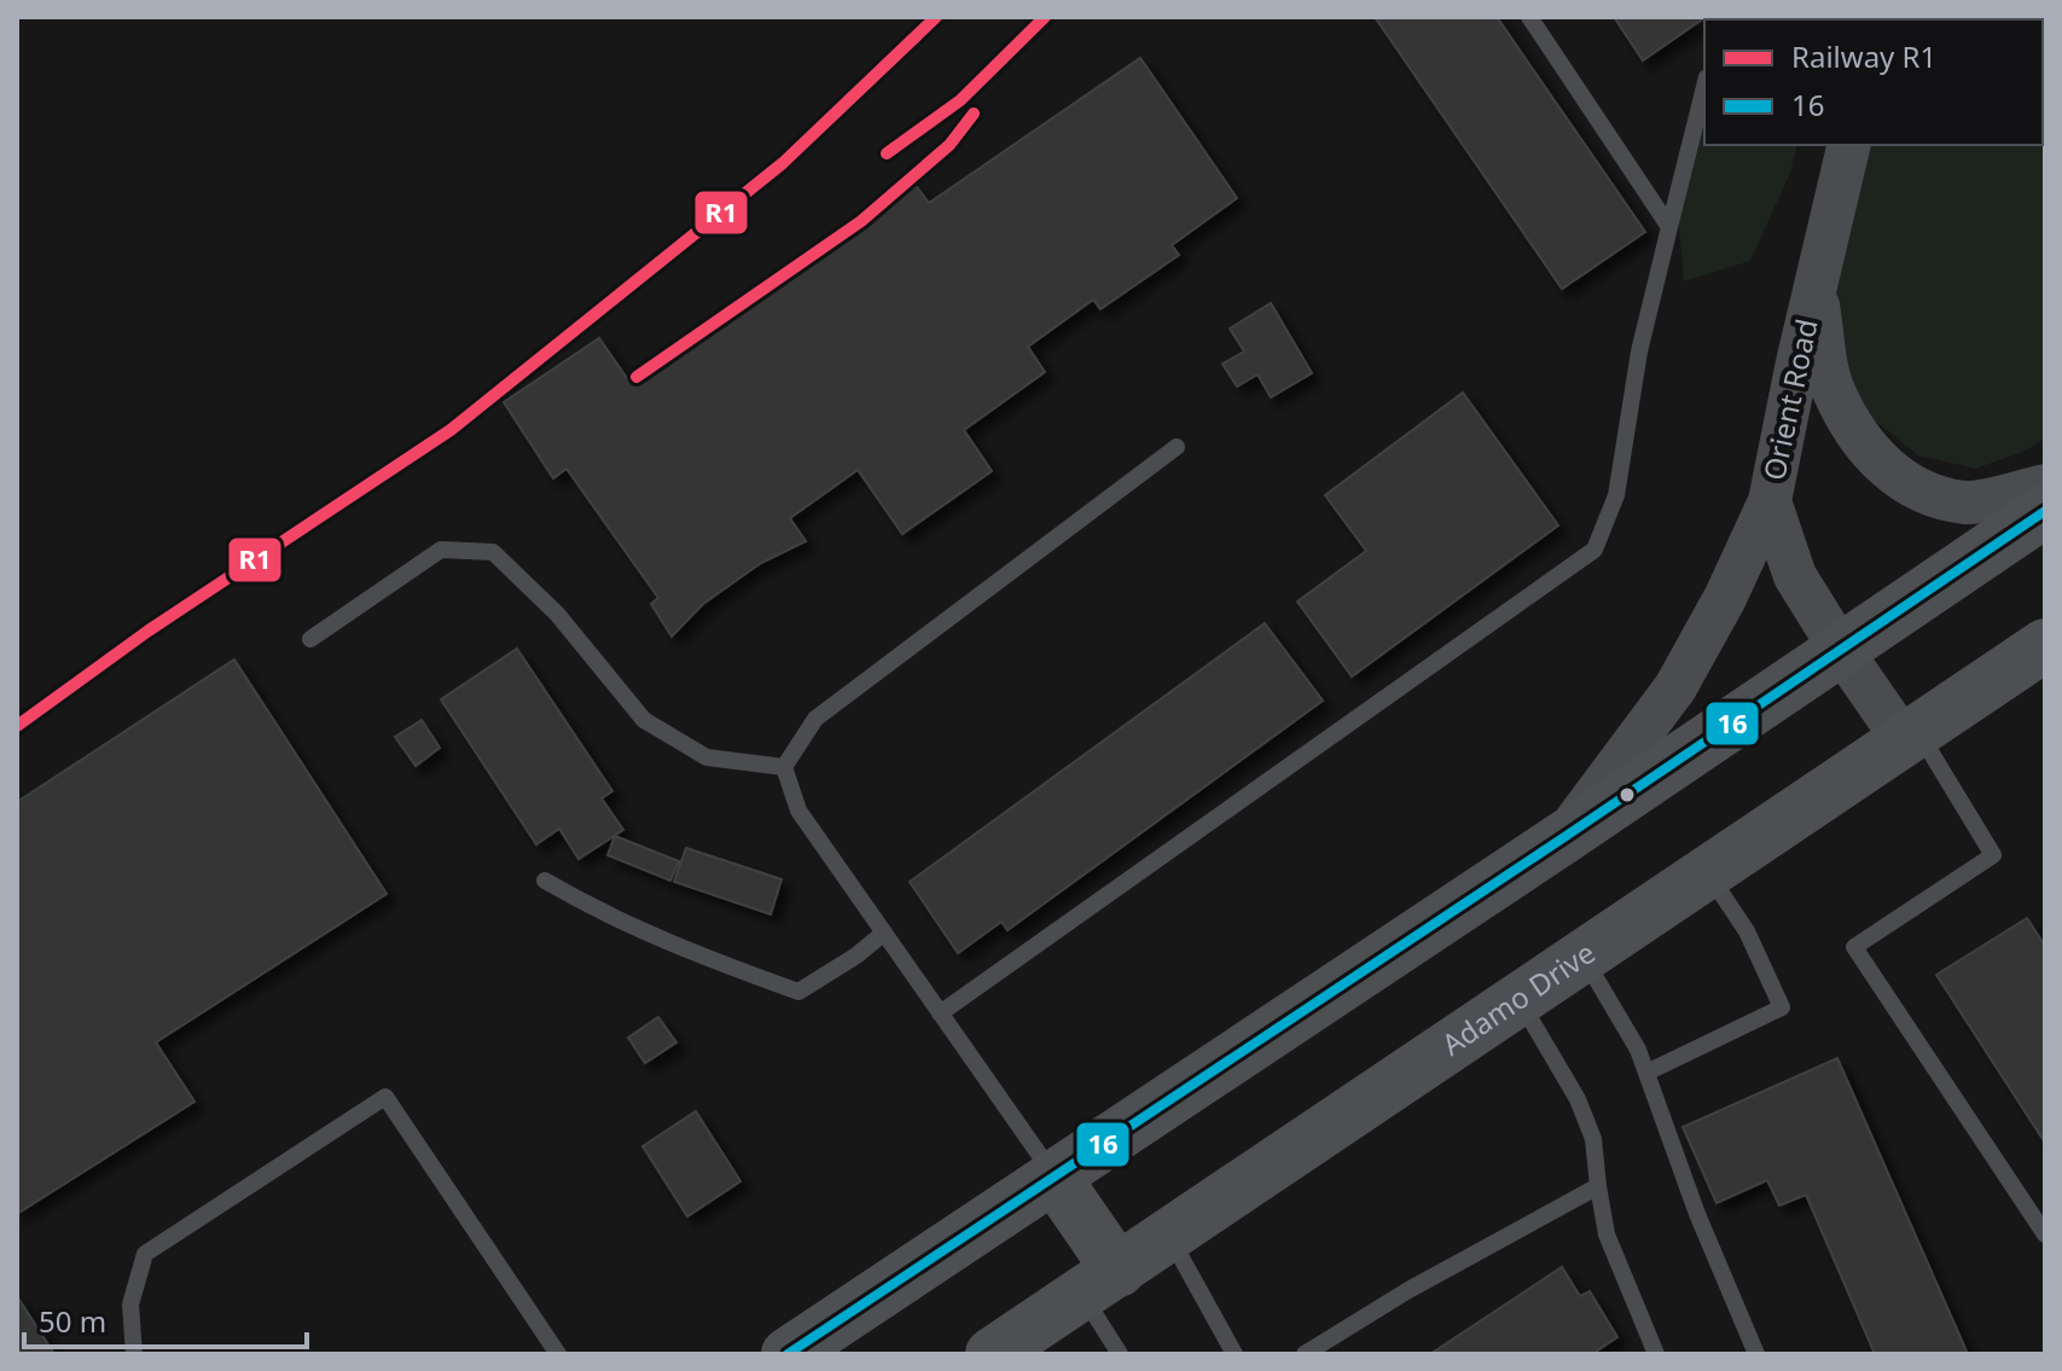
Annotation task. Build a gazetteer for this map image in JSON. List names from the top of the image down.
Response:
{
  "streets": {
    "main road": ["Adamo Drive"],
    "street": ["Orient Road"]
  },
  "crossings": [
    ["Orient Road", "Adamo Drive"]
  ],
  "lines": ["rail line R1", "transit line 16"],
  "legend": ["Railway R1", "16"],
  "scale_bar": "50 m"
}
